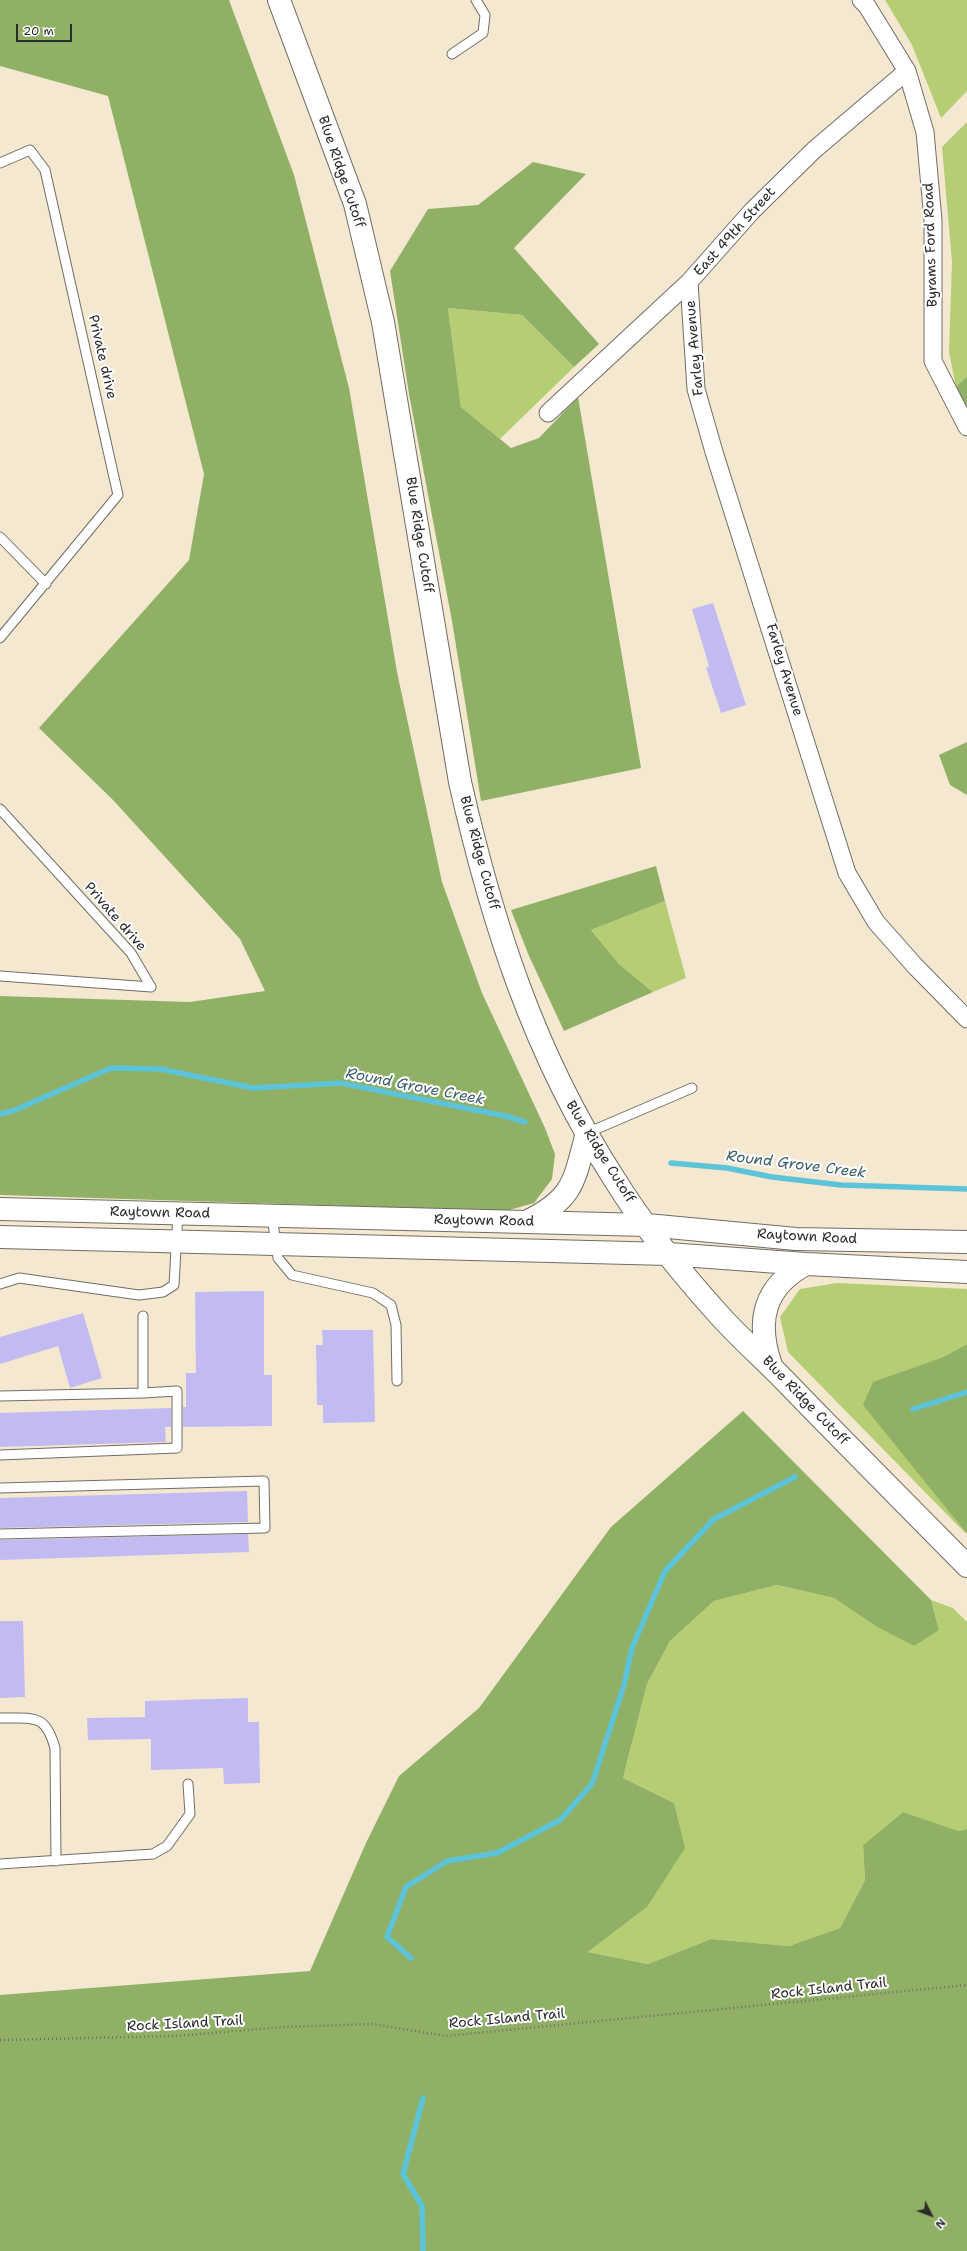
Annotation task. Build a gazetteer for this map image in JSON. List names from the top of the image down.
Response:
{
  "streets": {
    "main road": ["Blue Ridge Cutoff", "Raytown Road"],
    "street": ["East 49th Street", "Byrams Ford Road", "Farley Avenue"],
    "lane": ["Private drive"],
    "path": ["Rock Island Trail"]
  },
  "crossings": [
    ["Blue Ridge Cutoff", "Raytown Road"],
    ["East 49th Street", "Byrams Ford Road"],
    ["East 49th Street", "Farley Avenue"]
  ],
  "water": ["Round Grove Creek"],
  "scale_bar": "20 m",
  "north": "bottom right"
}
